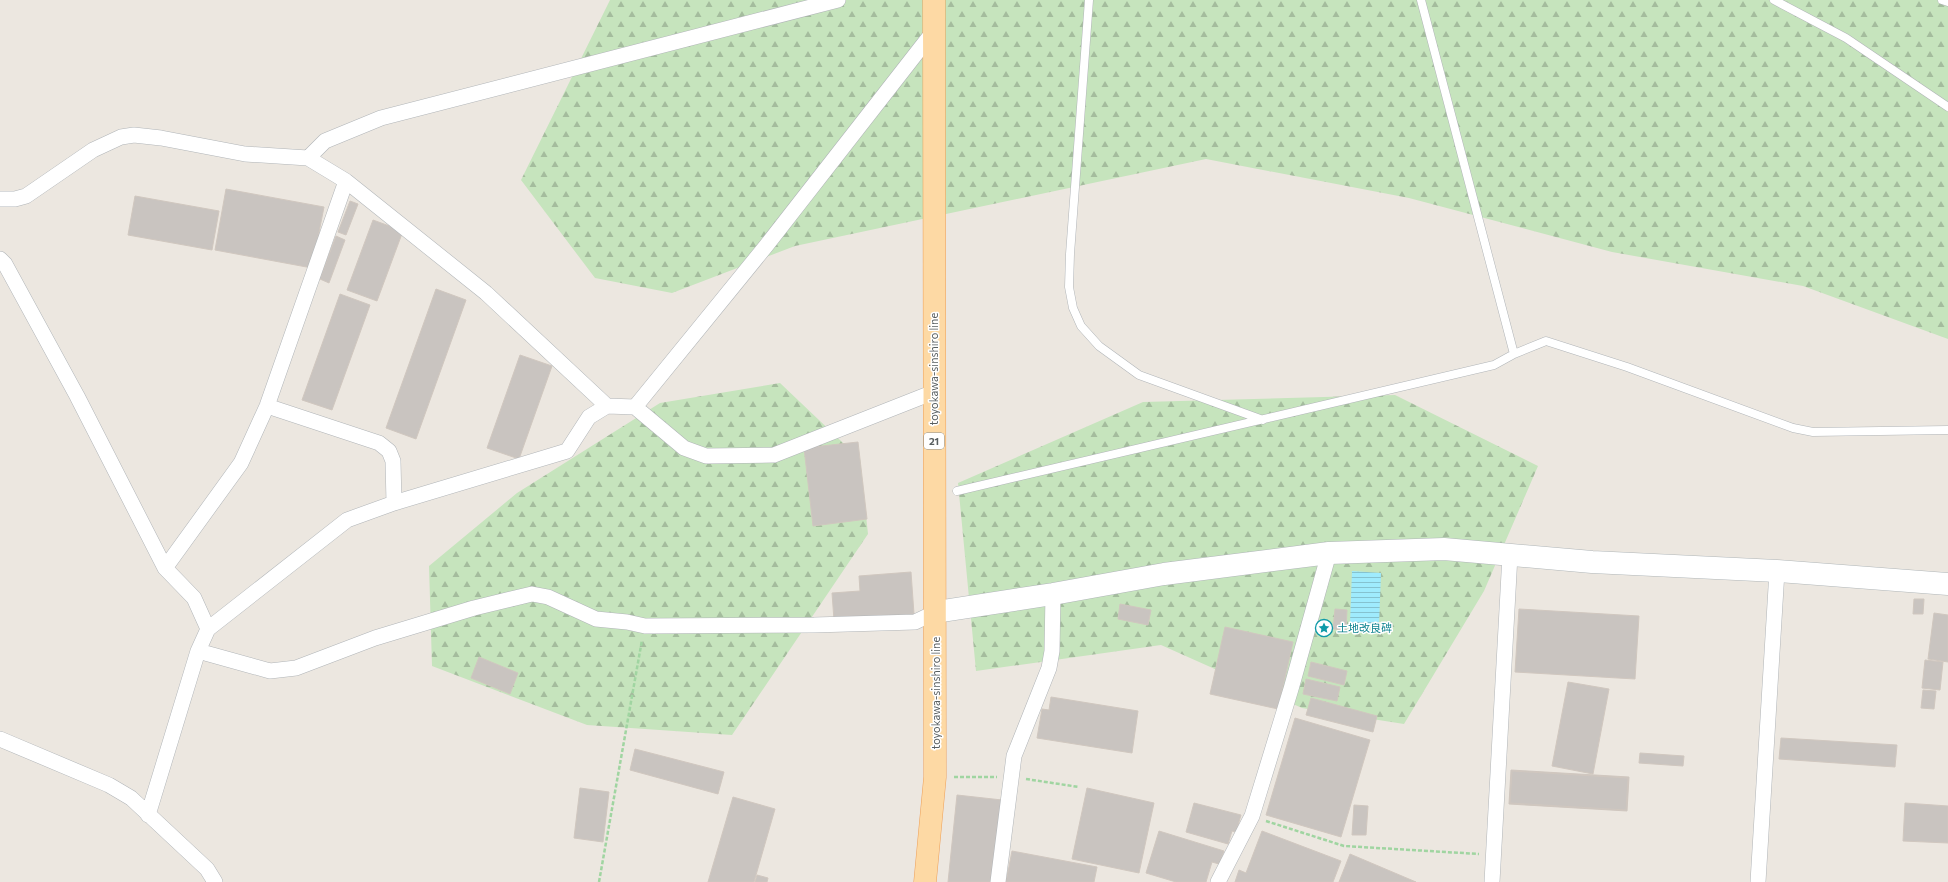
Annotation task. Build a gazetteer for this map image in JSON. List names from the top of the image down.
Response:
{
  "streets": {
    "main road": ["toyokawa-sinshiro line", "21"]
  },
  "places": {
    "place": ["土地改良碑"]
  }
}
